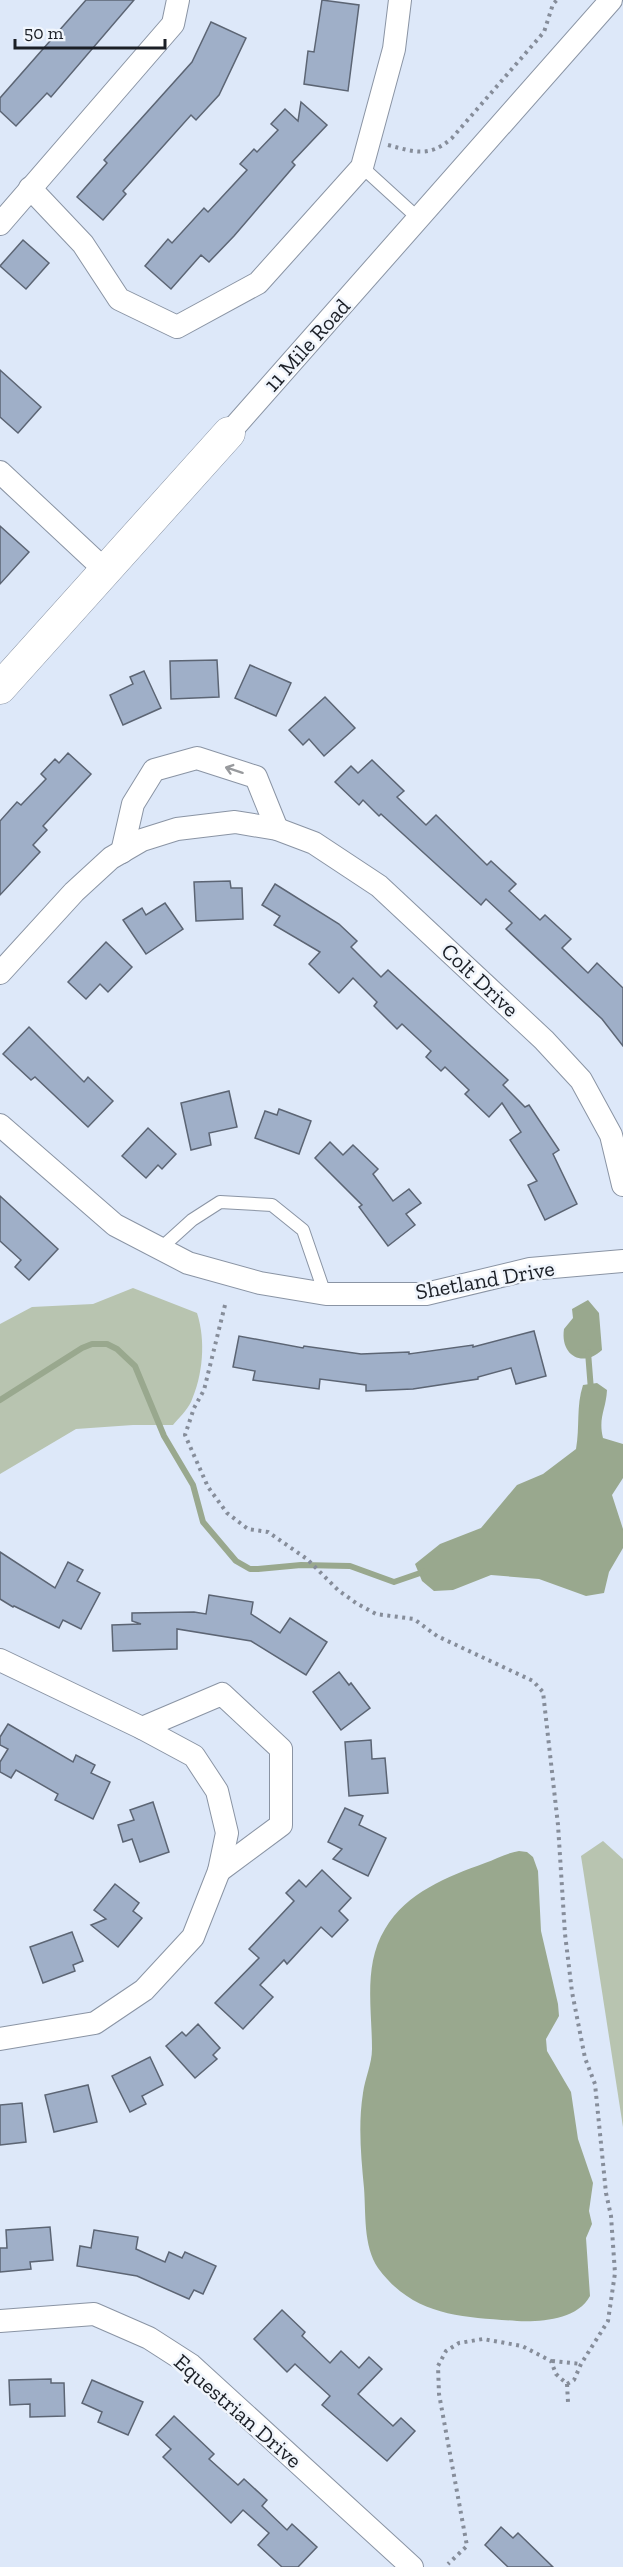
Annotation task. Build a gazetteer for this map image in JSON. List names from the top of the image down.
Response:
{
  "streets": {
    "street": [
      "11 Mile Road",
      "Colt Drive",
      "Shetland Drive",
      "Equestrian Drive"
    ]
  },
  "scale_bar": "50 m"
}
